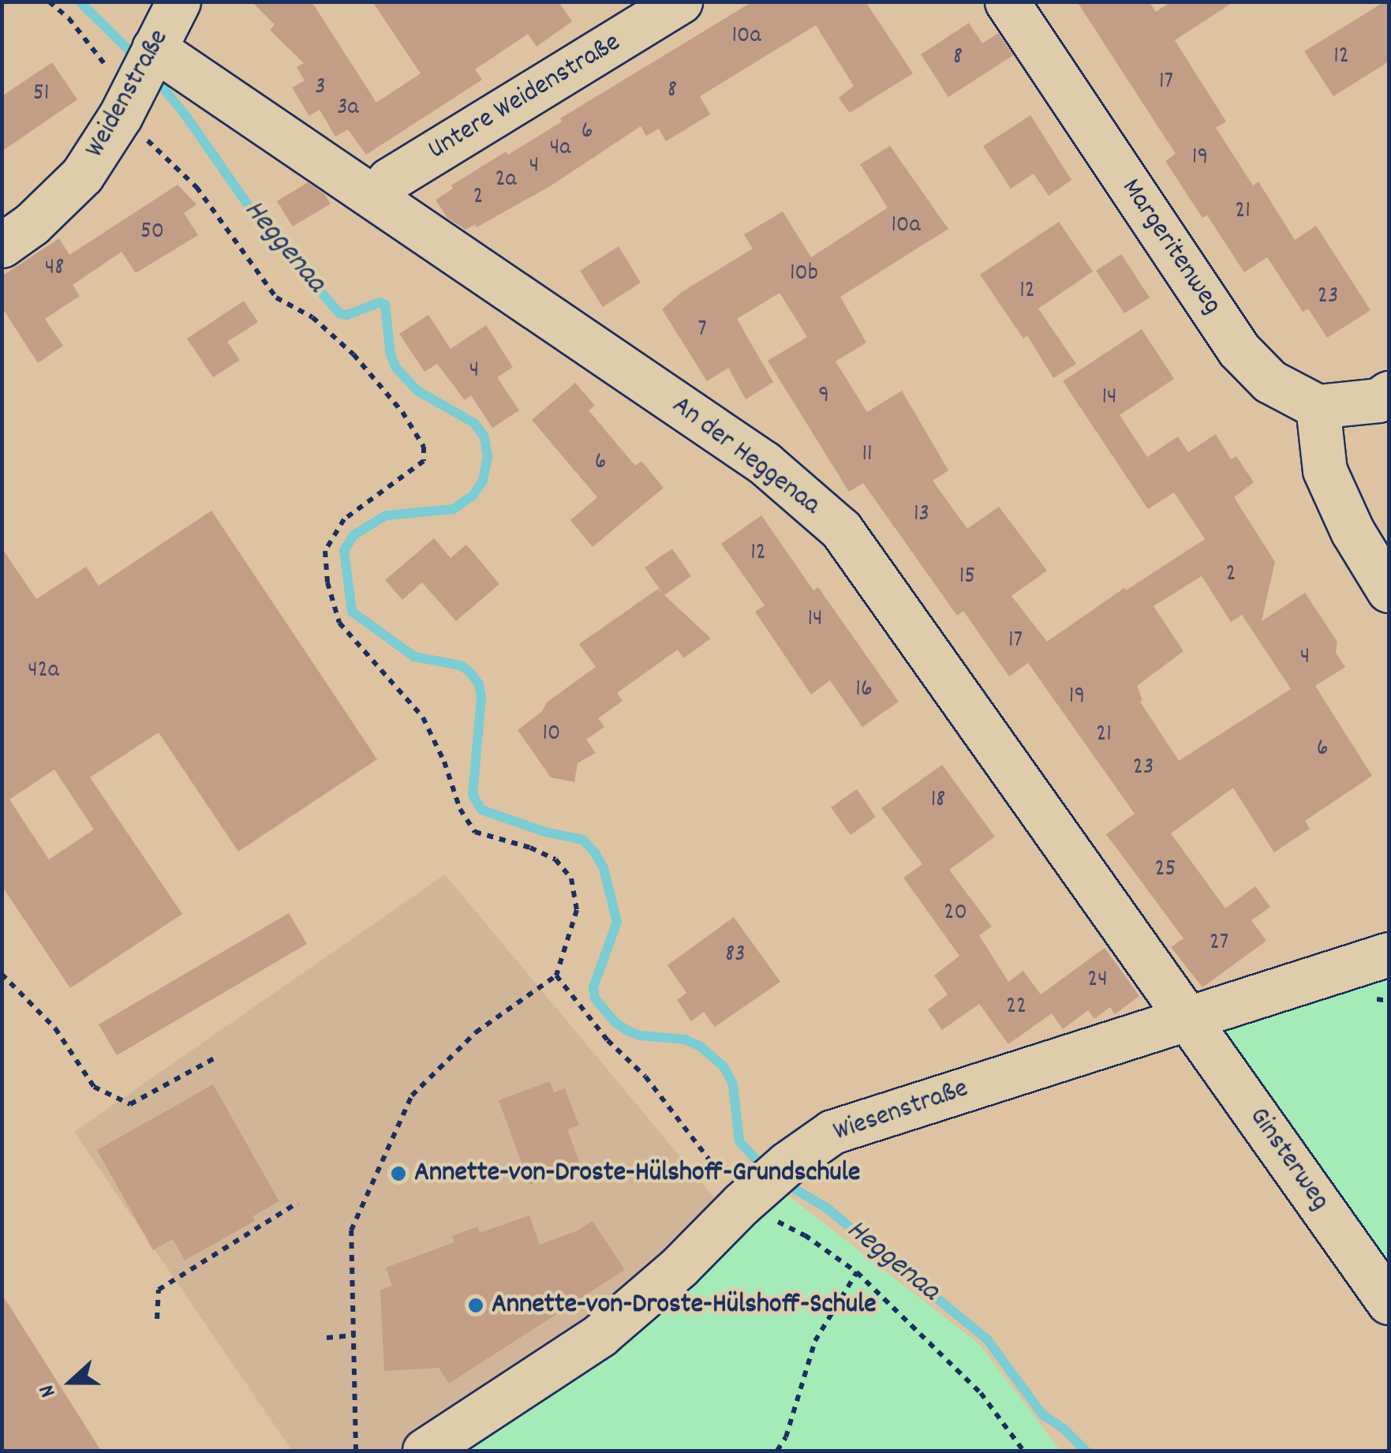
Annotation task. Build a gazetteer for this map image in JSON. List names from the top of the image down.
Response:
{
  "streets": {
    "street": [
      "Weidenstraße",
      "Untere Weidenstraße",
      "Margeritenweg",
      "An der Heggenaa",
      "Wiesenstraße",
      "Ginsterweg"
    ]
  },
  "crossings": [
    ["Weidenstraße", "An der Heggenaa"],
    ["Untere Weidenstraße", "An der Heggenaa"],
    ["An der Heggenaa", "Wiesenstraße"],
    ["An der Heggenaa", "Ginsterweg"],
    ["Wiesenstraße", "Ginsterweg"]
  ],
  "water": ["Heggenaa"],
  "places": ["Annette-von-Droste-Hülshoff-Grundschule", "Annette-von-Droste-Hülshoff-Schule"],
  "house_numbers": [
    "10a",
    "12",
    "8",
    "17",
    "3",
    "8",
    "51",
    "3a",
    "6",
    "4a",
    "19",
    "4",
    "2a",
    "2",
    "21",
    "10a",
    "50",
    "48",
    "10b",
    "12",
    "23",
    "7",
    "4",
    "9",
    "14",
    "11",
    "6",
    "13",
    "12",
    "2",
    "15",
    "14",
    "17",
    "4",
    "42a",
    "16",
    "19",
    "10",
    "21",
    "6",
    "23",
    "18",
    "25",
    "20",
    "27",
    "83",
    "24",
    "22"
  ],
  "north": "left"
}
